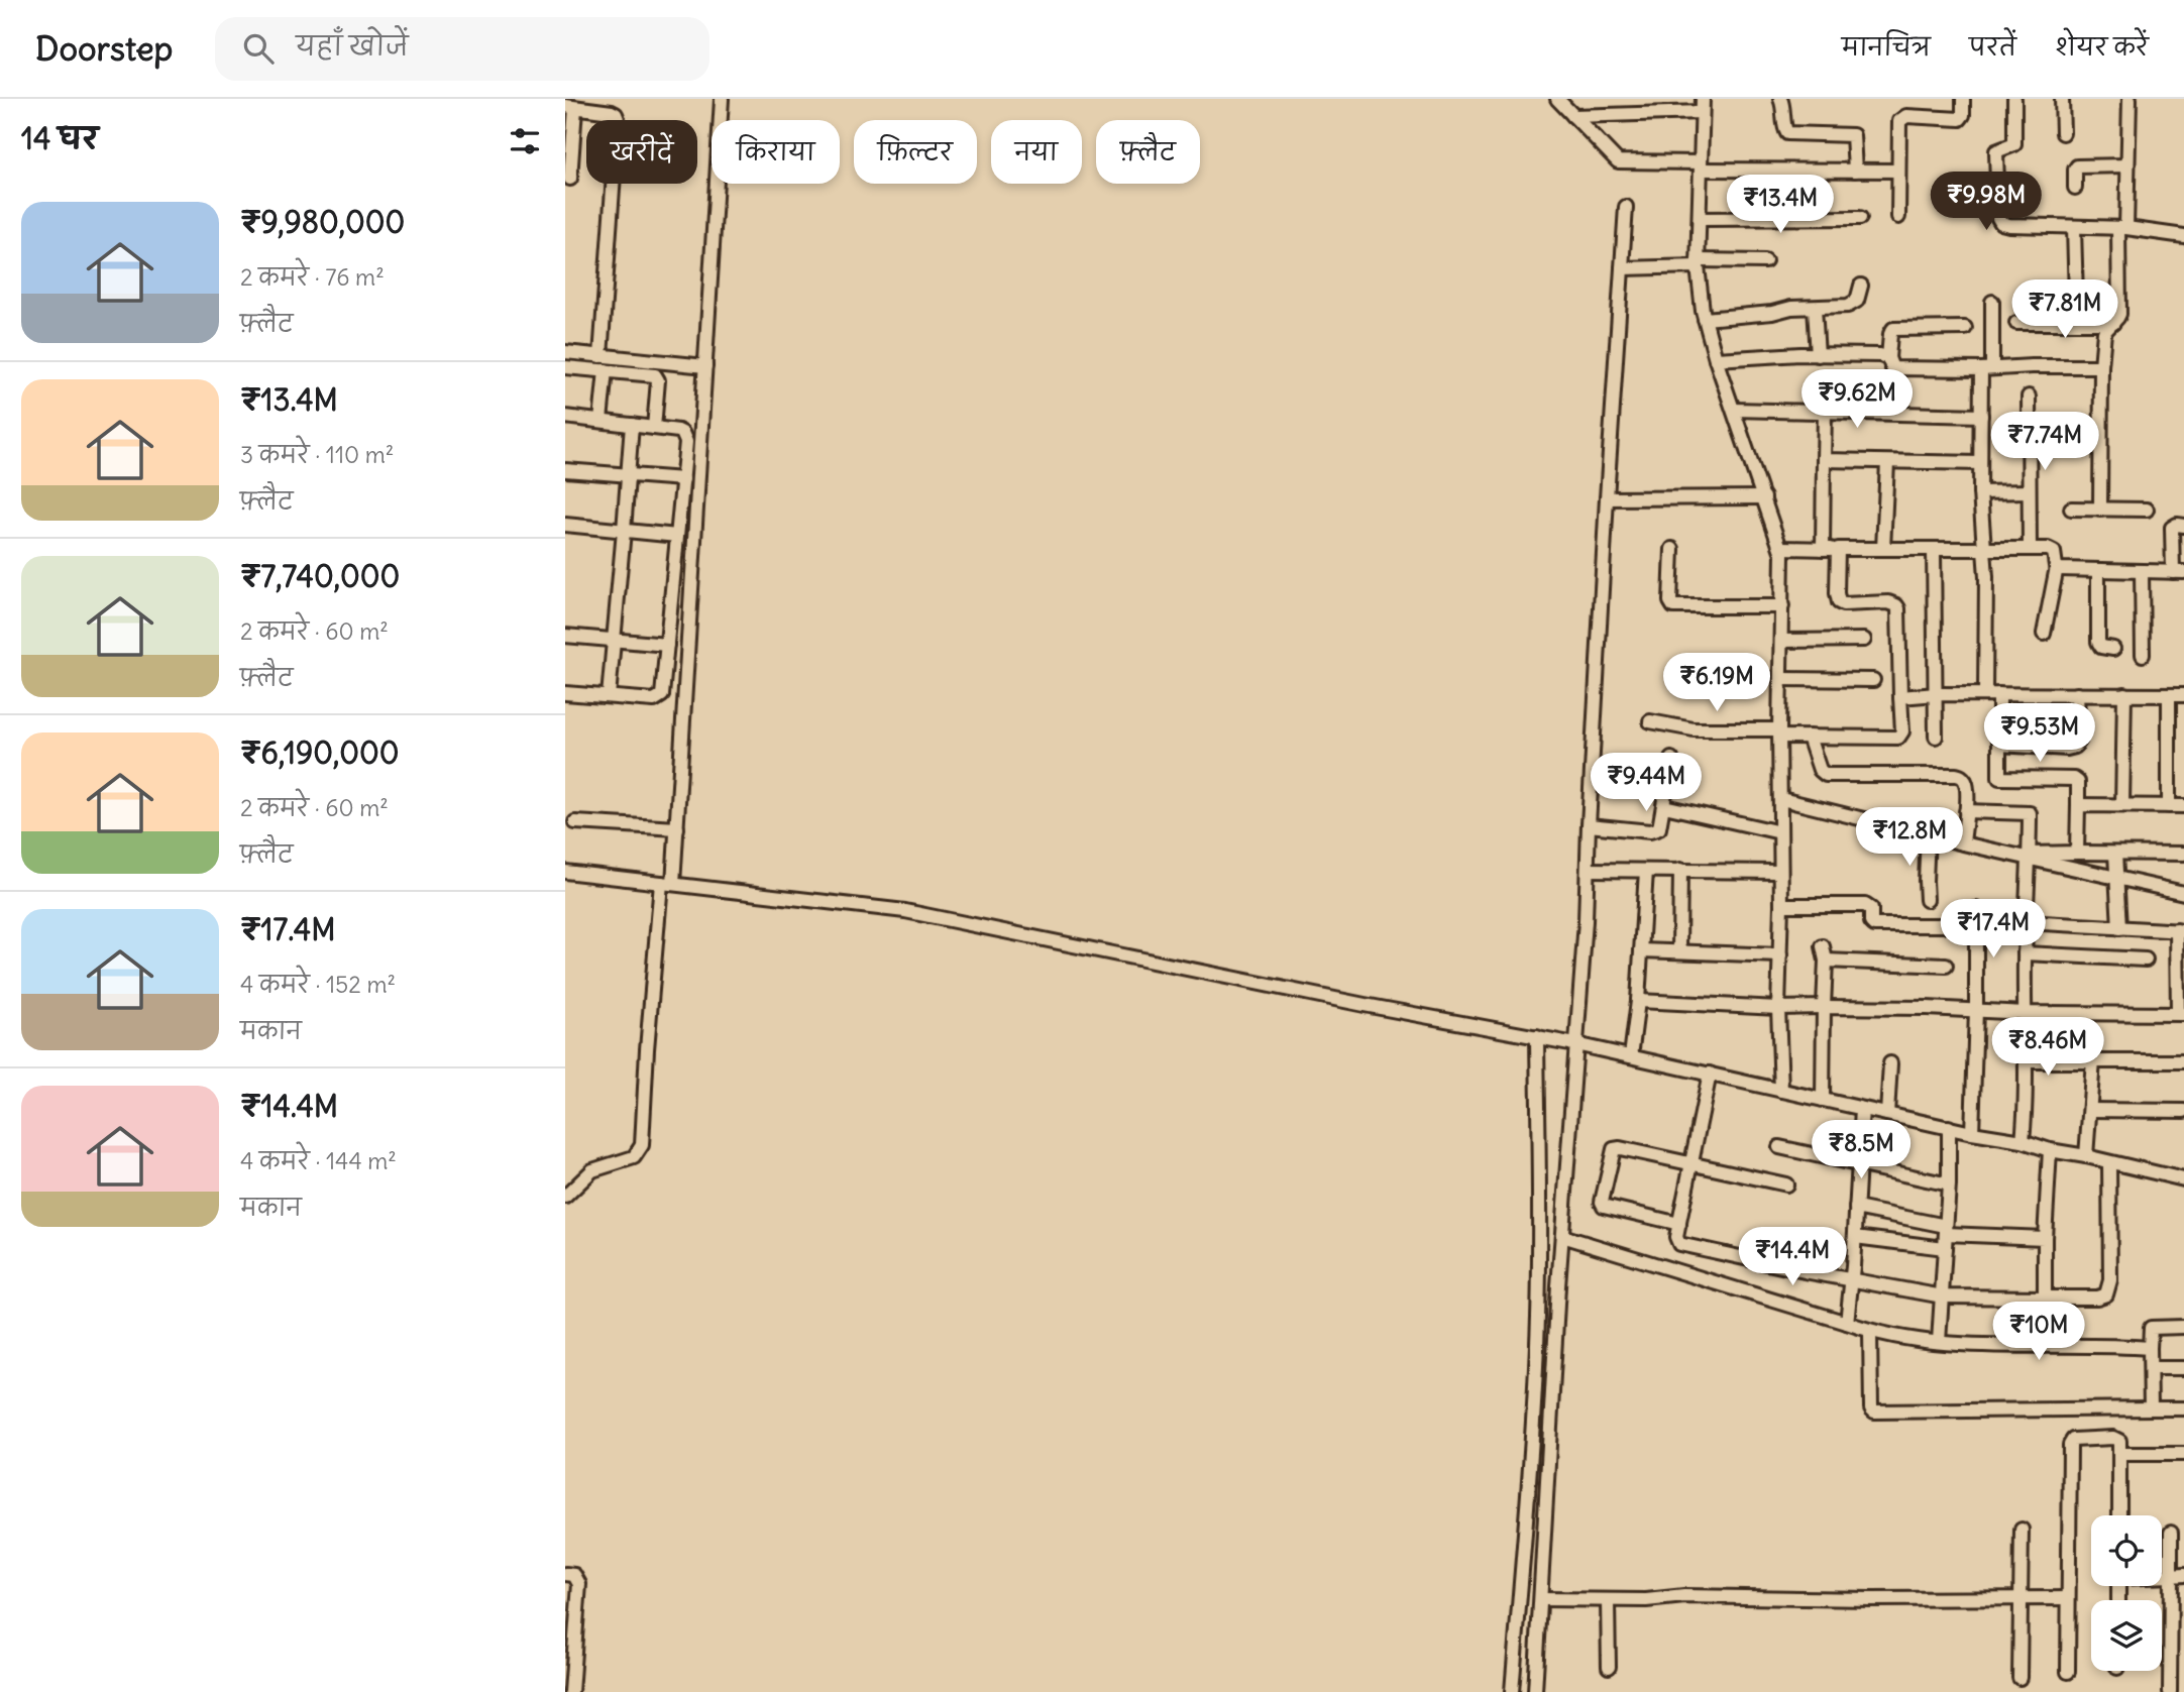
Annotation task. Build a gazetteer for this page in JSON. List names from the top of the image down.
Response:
{
  "page": {
    "header": "Doorstep",
    "search": "यहाँ खोजें",
    "nav": ["मानचित्र", "परतें", "शेयर करें"],
    "heading": "14 घर",
    "chip": [
      "खरीदें",
      "किराया",
      "फ़िल्टर",
      "नया",
      "फ़्लैट"
    ],
    "price": [
      "₹9.98M",
      "₹13.4M",
      "₹7.81M",
      "₹9.62M",
      "₹7.74M",
      "₹6.19M",
      "₹9.53M",
      "₹9.44M",
      "₹12.8M",
      "₹17.4M",
      "₹8.46M",
      "₹8.5M",
      "₹14.4M",
      "₹10M"
    ],
    "list": [
      {
        "name": "₹9,980,000",
        "note": "2 कमरे · 76 m² · फ़्लैट"
      },
      {
        "name": "₹13.4M",
        "note": "3 कमरे · 110 m² · फ़्लैट"
      },
      {
        "name": "₹7,740,000",
        "note": "2 कमरे · 60 m² · फ़्लैट"
      },
      {
        "name": "₹6,190,000",
        "note": "2 कमरे · 60 m² · फ़्लैट"
      },
      {
        "name": "₹17.4M",
        "note": "4 कमरे · 152 m² · मकान"
      },
      {
        "name": "₹14.4M",
        "note": "4 कमरे · 144 m² · मकान"
      }
    ]
  }
}
